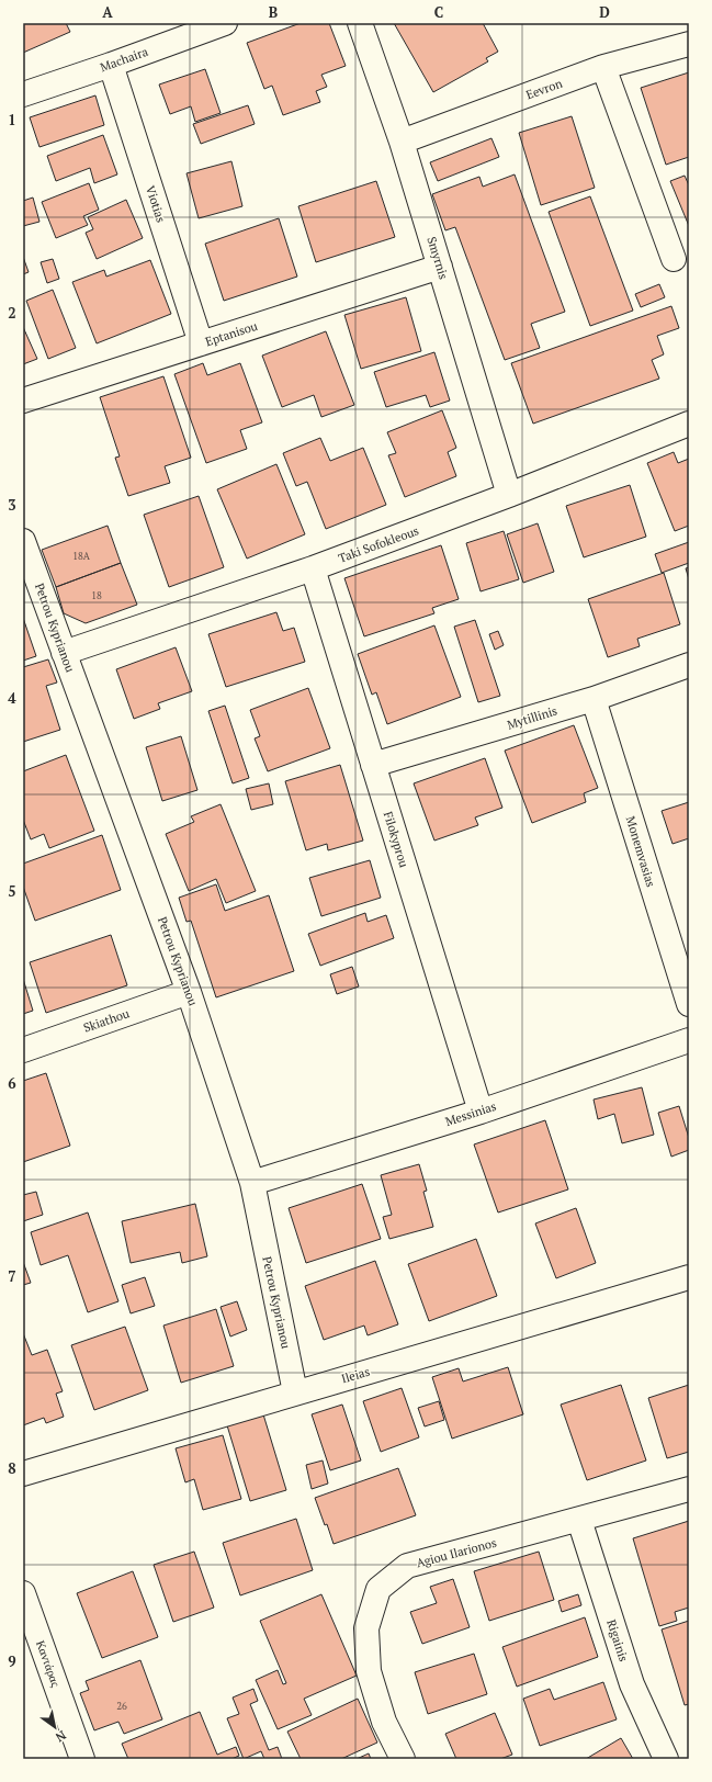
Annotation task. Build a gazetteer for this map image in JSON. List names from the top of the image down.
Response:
{
  "streets": {
    "street": [
      "Machaira",
      "Eevron",
      "Viotias",
      "Smyrnis",
      "Eptanisou",
      "Taki Sofokleous",
      "Petrou Kyprianou",
      "Mytillinis",
      "Filokyprou",
      "Monemvasias",
      "Skiathou",
      "Messinias",
      "Ileias",
      "Agiou Ilarionos",
      "Rigainis",
      "Καντάρας"
    ]
  },
  "crossings": [
    ["Machaira", "Viotias"],
    ["Eevron", "Smyrnis"],
    ["Viotias", "Eptanisou"],
    ["Smyrnis", "Eptanisou"],
    ["Smyrnis", "Taki Sofokleous"],
    ["Taki Sofokleous", "Petrou Kyprianou"],
    ["Taki Sofokleous", "Filokyprou"],
    ["Petrou Kyprianou", "Skiathou"],
    ["Petrou Kyprianou", "Messinias"],
    ["Petrou Kyprianou", "Ileias"],
    ["Mytillinis", "Filokyprou"],
    ["Mytillinis", "Monemvasias"],
    ["Filokyprou", "Messinias"],
    ["Agiou Ilarionos", "Rigainis"]
  ],
  "house_numbers": ["18A", "18", "26"],
  "north": "bottom right",
  "grid": {
    "columns": [
      "A",
      "B",
      "C",
      "D"
    ],
    "rows": [
      "1",
      "2",
      "3",
      "4",
      "5",
      "6",
      "7",
      "8",
      "9"
    ]
  }
}
